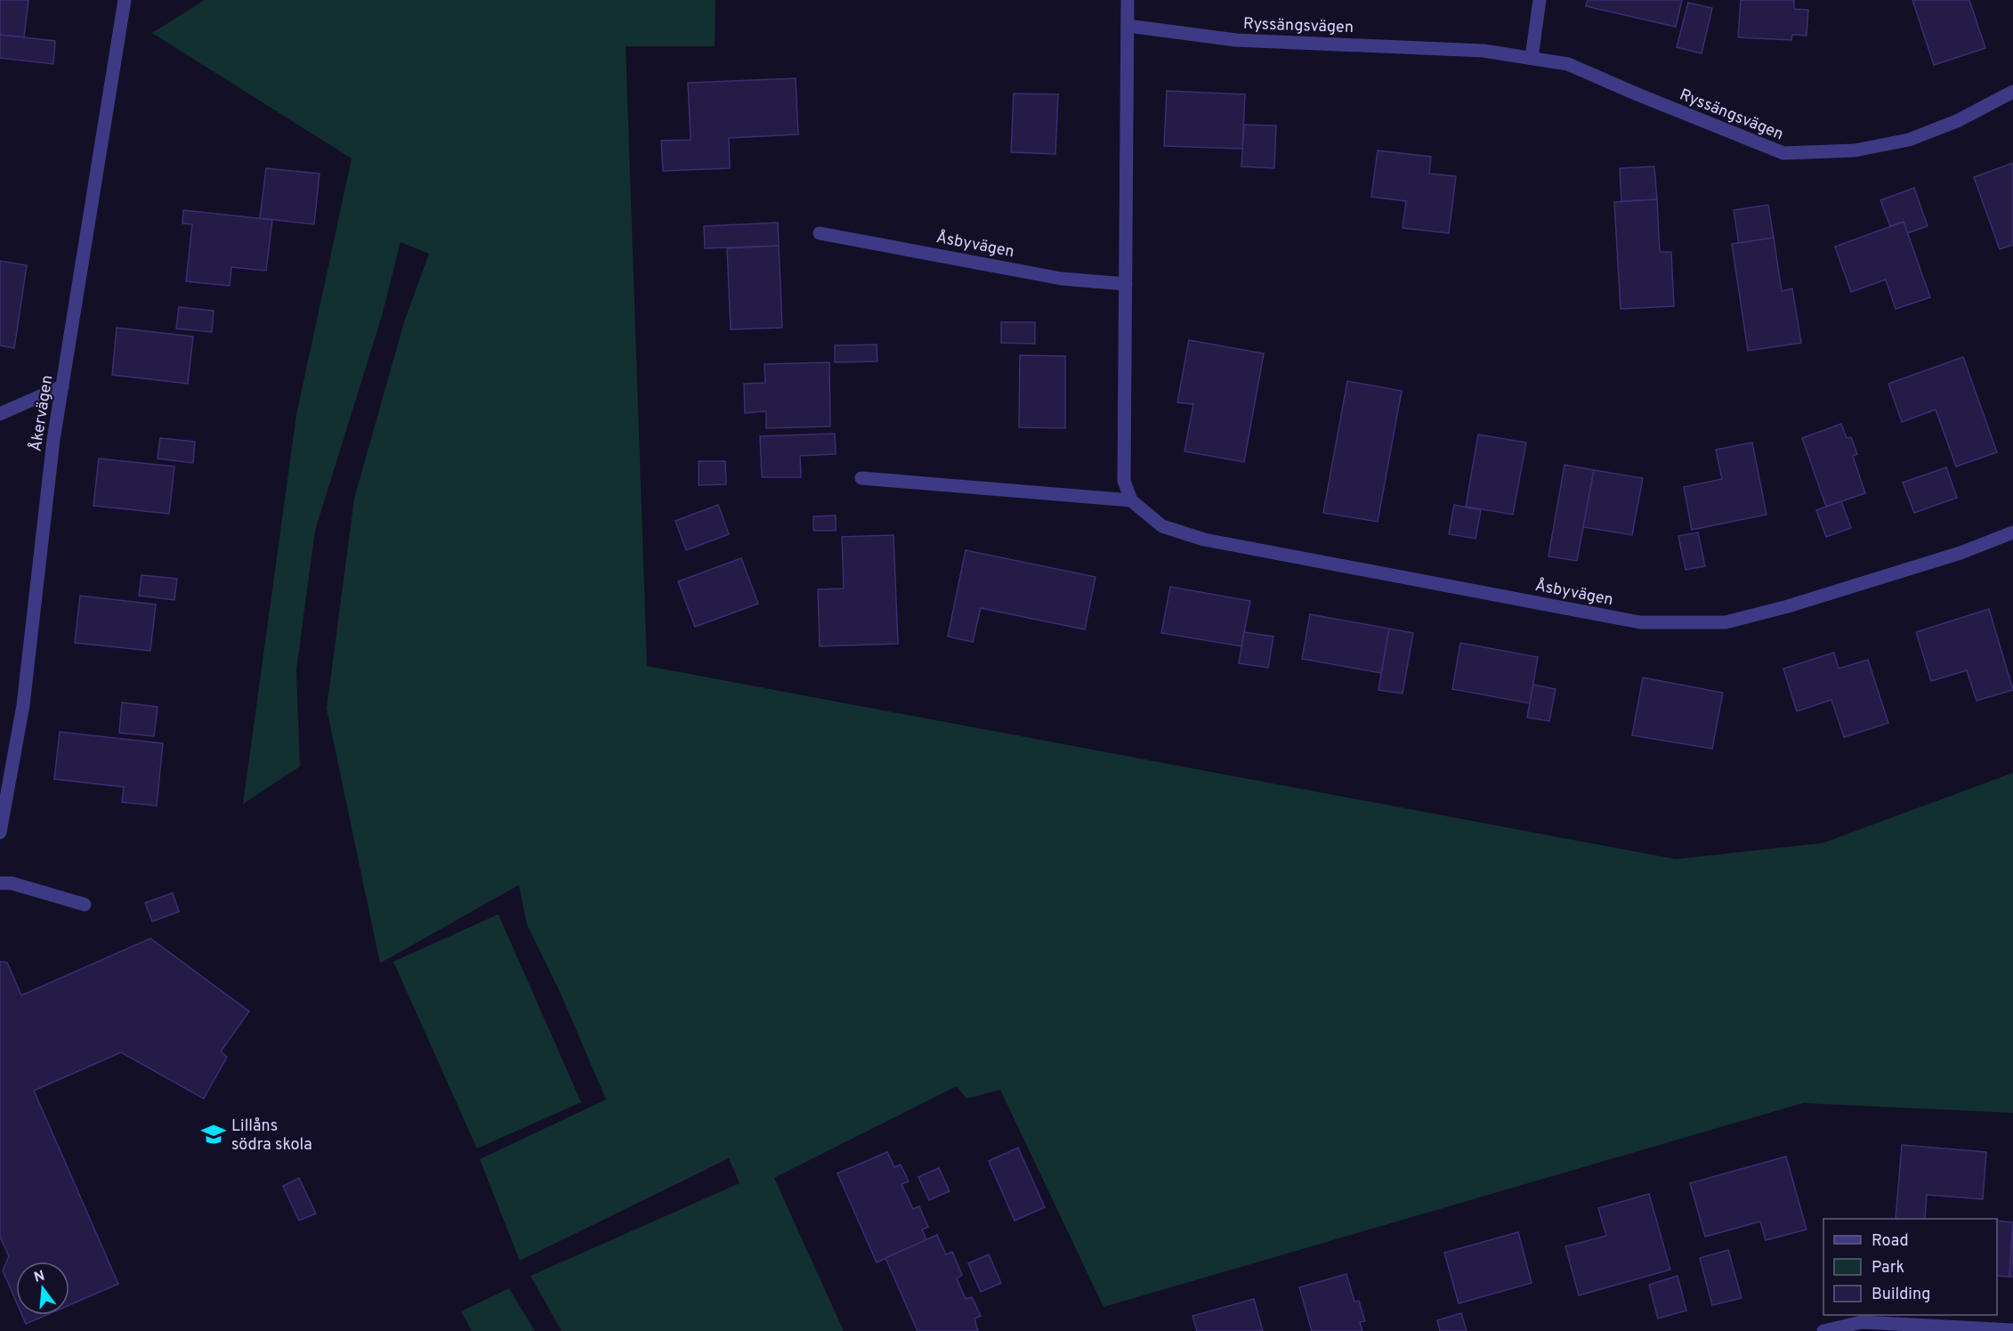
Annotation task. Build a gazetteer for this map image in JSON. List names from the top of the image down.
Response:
{
  "streets": {
    "street": ["Ryssängsvägen", "Åsbyvägen", "Åkervägen"]
  },
  "places": {
    "school or university": ["Lillåns södra skola"]
  },
  "legend": ["Road", "Park", "Building"],
  "north": "top"
}
